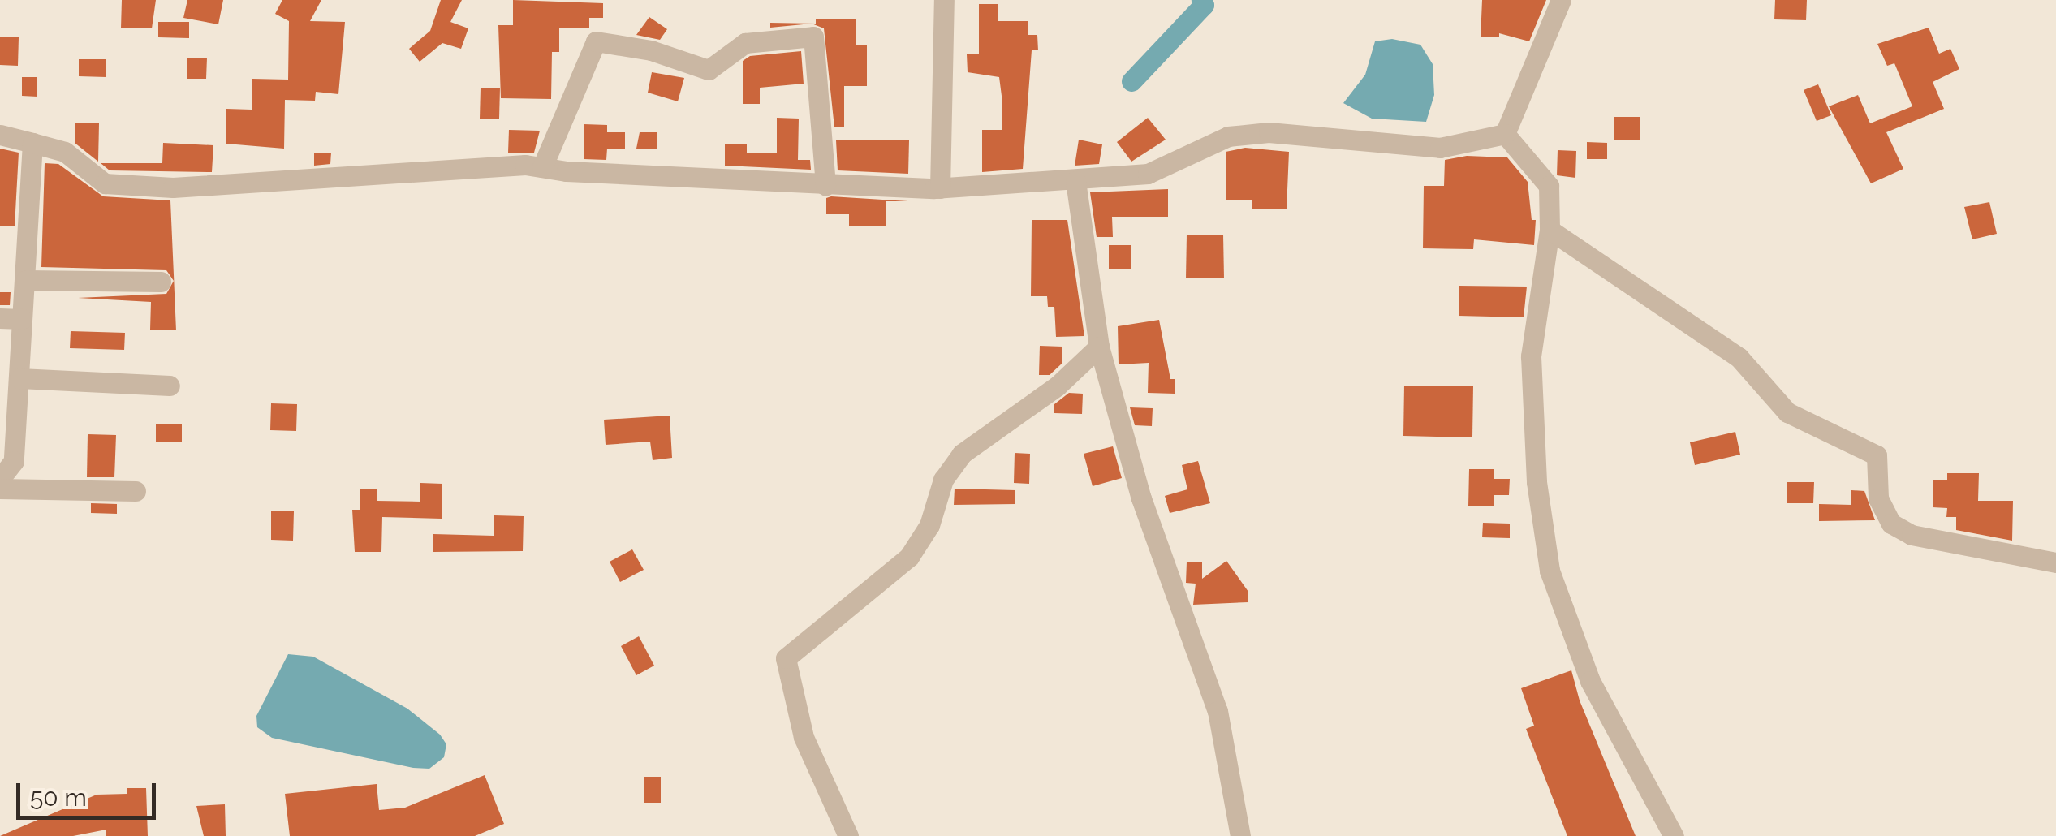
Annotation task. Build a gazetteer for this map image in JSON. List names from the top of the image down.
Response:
{
  "scale_bar": "50 m"
}
